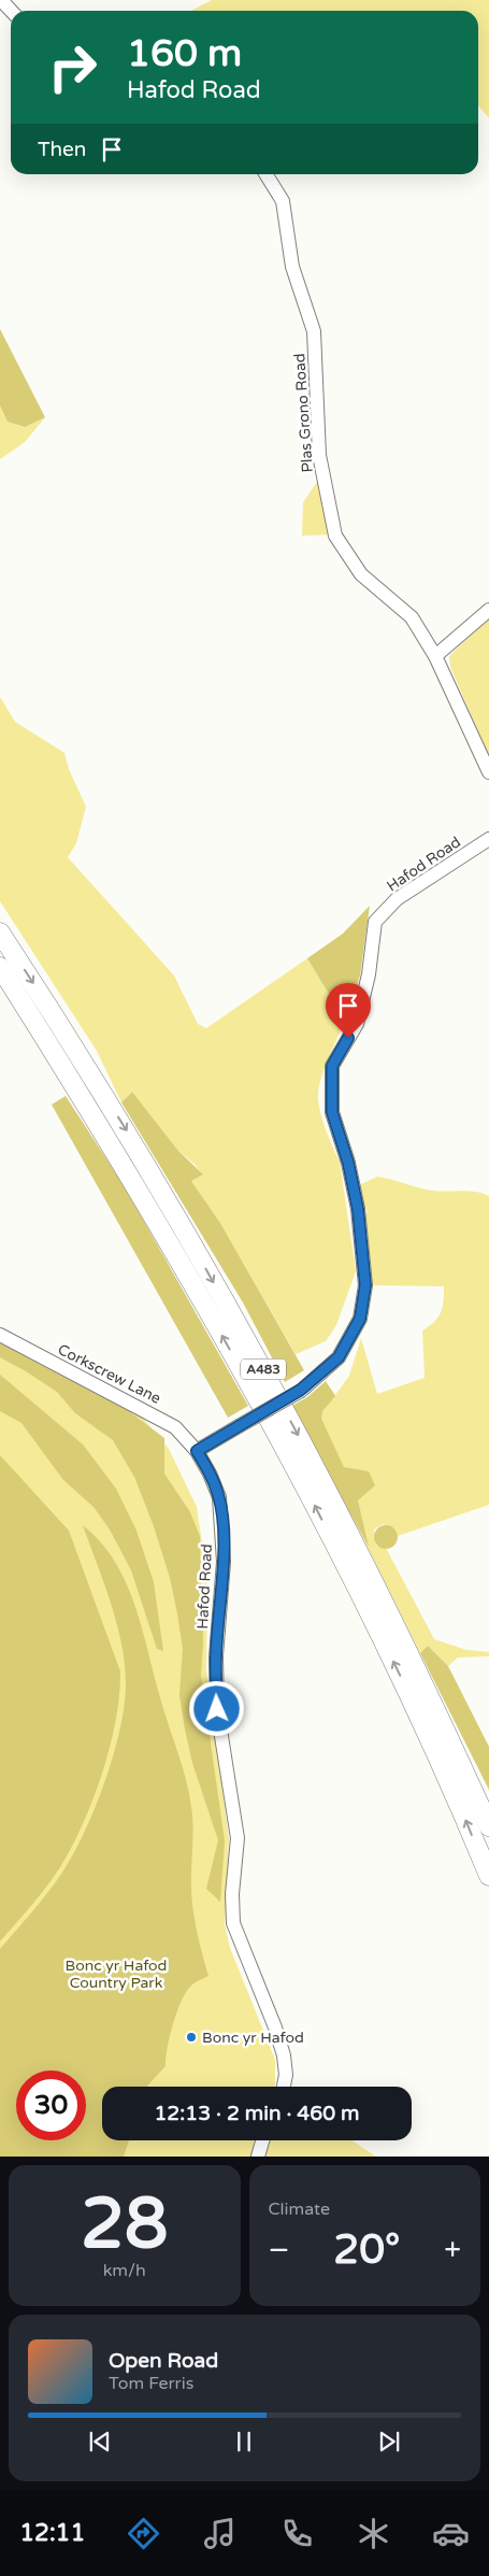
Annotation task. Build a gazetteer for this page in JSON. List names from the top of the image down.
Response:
{
  "streets": {
    "highway": ["A483"],
    "street": ["Plas Grono Road", "Hafod Road", "Corkscrew Lane"]
  },
  "crossings": [
    ["Hafod Road", "Corkscrew Lane"]
  ],
  "parks": ["Bonc yr Hafod Country Park"],
  "places": ["Bonc yr Hafod"],
  "page": {
    "turn": ["160 m", "Hafod Road"],
    "then": "Then",
    "limit": "30",
    "trip": "12:13 · 2 min · 460 m",
    "tile": [
      ["28", "km/h"],
      "Climate"
    ],
    "heat": ["−", "20°", "+"],
    "song": ["Open Road", "Tom Ferris"],
    "tabs": "12:11"
  }
}
